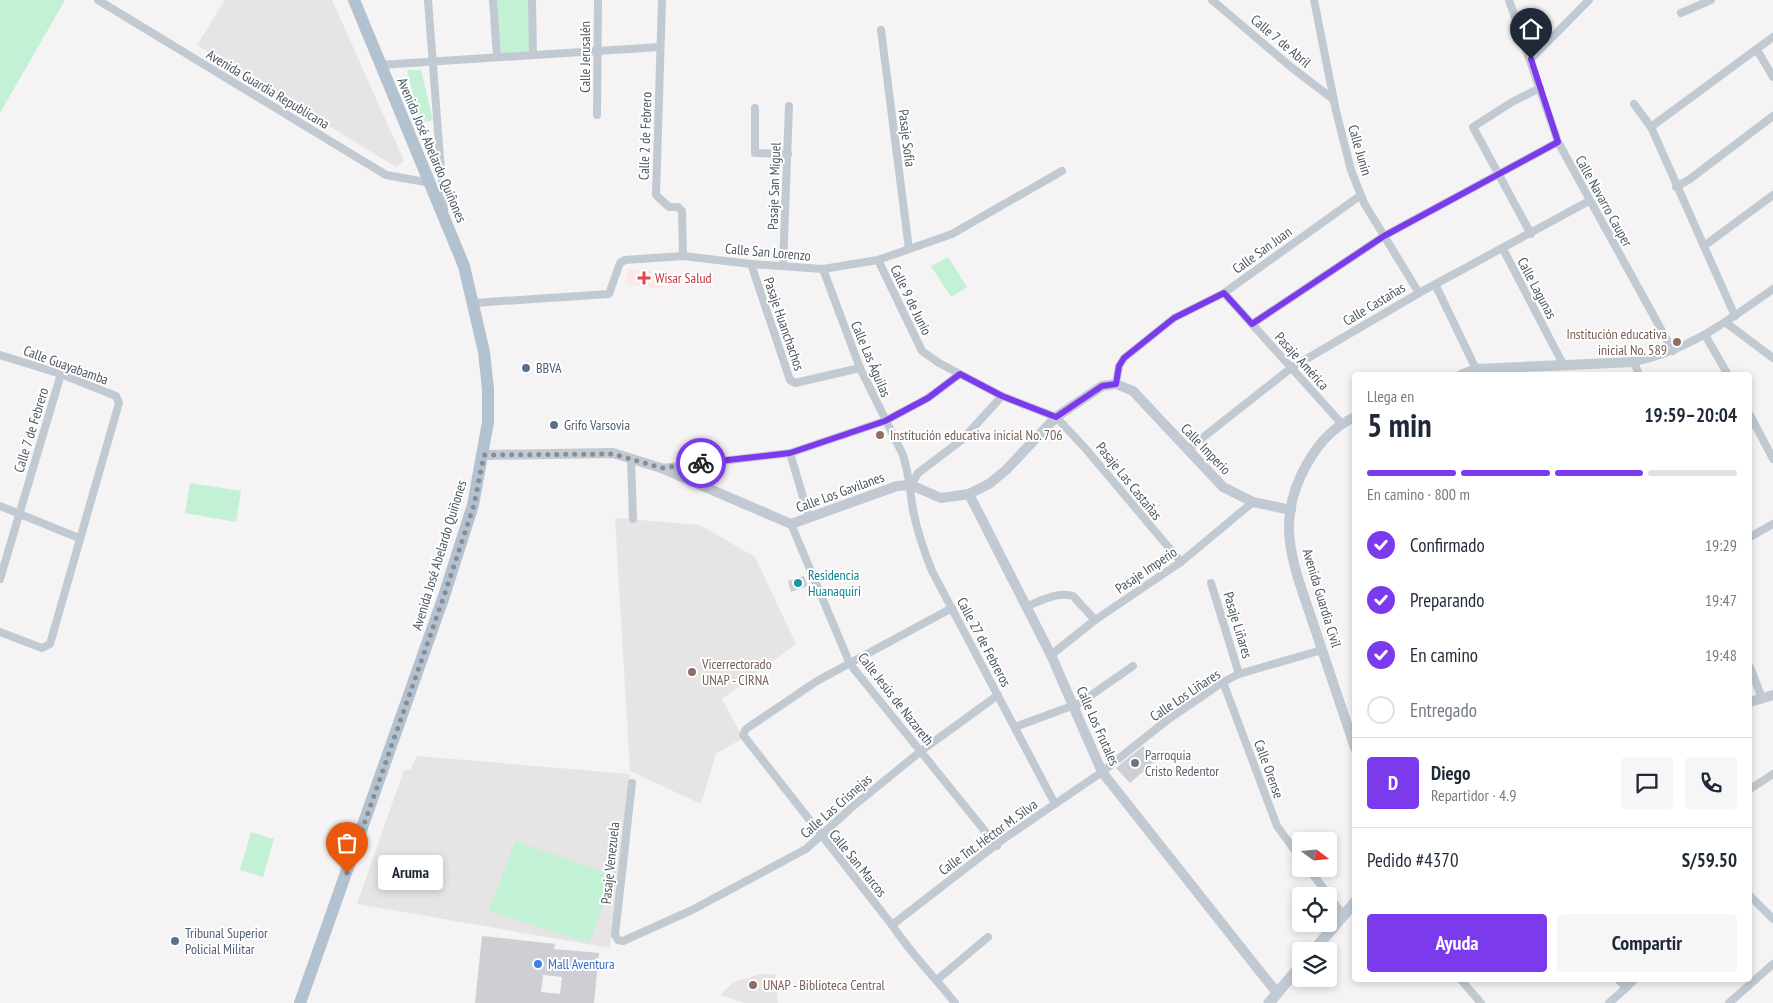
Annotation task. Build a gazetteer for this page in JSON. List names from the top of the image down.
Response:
{
  "streets": {
    "main road": ["Avenida José Abelardo Quiñones"],
    "street": [
      "Calle 7 de Abril",
      "Calle Jerusalén",
      "Avenida Guardia Republicana",
      "Calle 2 de Febrero",
      "Pasaje Sofía",
      "Calle Junin",
      "Pasaje San Miguel",
      "Calle Navarro Cauper",
      "Calle San Juan",
      "Calle San Lorenzo",
      "Calle Lagunas",
      "Calle 9 de Junio",
      "Calle Castañas",
      "Pasaje Huanchachos",
      "Calle Las Águilas",
      "Pasaje América",
      "Calle Guayabamba",
      "Calle 7 de Febrero",
      "Calle Imperio",
      "Pasaje Las Castañas",
      "Calle Los Gavilanes",
      "Pasaje Imperio",
      "Avenida Guardia Civil",
      "Pasaje Liñares",
      "Calle 27 de Febreros",
      "Calle Los Liñares",
      "Calle Jesús de Nazareth",
      "Calle Los Frutales",
      "Calle Orense",
      "Calle Las Crisnejas",
      "Calle Tnt. Héctor M. Silva",
      "Pasaje Venezuela",
      "Calle San Marcos"
    ]
  },
  "crossings": [
    ["Calle 7 de Abril", "Calle Junin"],
    ["Avenida Guardia Republicana", "Avenida José Abelardo Quiñones"],
    ["Calle 2 de Febrero", "Calle San Lorenzo"],
    ["Pasaje Sofía", "Calle San Lorenzo"],
    ["Avenida José Abelardo Quiñones", "Calle San Lorenzo"],
    ["Avenida José Abelardo Quiñones", "Calle Los Gavilanes"],
    ["Calle Junin", "Calle San Juan"],
    ["Calle Junin", "Calle Castañas"],
    ["Pasaje San Miguel", "Calle San Lorenzo"],
    ["Calle Navarro Cauper", "Calle Castañas"],
    ["Calle San Juan", "Pasaje América"],
    ["Calle San Juan", "Calle Imperio"],
    ["Calle San Lorenzo", "Calle 9 de Junio"],
    ["Calle San Lorenzo", "Pasaje Huanchachos"],
    ["Calle San Lorenzo", "Calle Las Águilas"],
    ["Calle Lagunas", "Calle Castañas"],
    ["Calle 9 de Junio", "Pasaje Las Castañas"],
    ["Calle Castañas", "Pasaje América"],
    ["Calle Castañas", "Calle Imperio"],
    ["Pasaje Huanchachos", "Calle Las Águilas"],
    ["Calle Las Águilas", "Calle Los Gavilanes"],
    ["Calle Las Águilas", "Calle 27 de Febreros"],
    ["Pasaje América", "Avenida Guardia Civil"],
    ["Calle Guayabamba", "Calle 7 de Febrero"],
    ["Calle Imperio", "Pasaje Imperio"],
    ["Calle Imperio", "Avenida Guardia Civil"],
    ["Pasaje Las Castañas", "Pasaje Imperio"],
    ["Calle Los Gavilanes", "Calle 27 de Febreros"],
    ["Calle Los Gavilanes", "Calle Jesús de Nazareth"],
    ["Pasaje Imperio", "Calle Los Frutales"],
    ["Avenida Guardia Civil", "Calle Los Liñares"],
    ["Pasaje Liñares", "Calle Los Liñares"],
    ["Calle 27 de Febreros", "Calle Las Crisnejas"],
    ["Calle 27 de Febreros", "Calle Tnt. Héctor M. Silva"],
    ["Calle Los Liñares", "Calle Los Frutales"],
    ["Calle Los Liñares", "Calle Orense"],
    ["Calle Los Liñares", "Calle Tnt. Héctor M. Silva"],
    ["Calle Jesús de Nazareth", "Calle Las Crisnejas"],
    ["Calle Jesús de Nazareth", "Calle Tnt. Héctor M. Silva"],
    ["Calle Jesús de Nazareth", "Calle San Marcos"],
    ["Calle Los Frutales", "Calle Tnt. Héctor M. Silva"],
    ["Calle Las Crisnejas", "Pasaje Venezuela"],
    ["Calle Las Crisnejas", "Calle San Marcos"],
    ["Calle Tnt. Héctor M. Silva", "Calle San Marcos"]
  ],
  "places": {
    "health": ["Wisar Salud"],
    "other": [
      "Institución educativa inicial No. 589",
      "BBVA",
      "Grifo Varsovia",
      "Institución educativa inicial No. 706",
      "Residencia Huanaquiri",
      "Vicerrectorado UNAP - CIRNA",
      "Parroquia Cristo Redentor",
      "Aruma",
      "Tribunal Superior Policial Militar",
      "Mall Aventura",
      "UNAP - Biblioteca Central"
    ]
  },
  "north": "right",
  "page": {
    "heading": ["5 min", "Llega en", "19:59–20:04"],
    "panel": [
      "Diego",
      "Repartidor · 4.9",
      "Pedido #4370",
      "S/59.50"
    ],
    "bar": "En camino · 800 m",
    "list": [
      ["Confirmado", "19:29"],
      ["Preparando", "19:47"],
      ["En camino", "19:48"],
      "Entregado"
    ],
    "round": "D",
    "bubble": "Aruma",
    "buttons": ["Ayuda", "Compartir"]
  }
}
